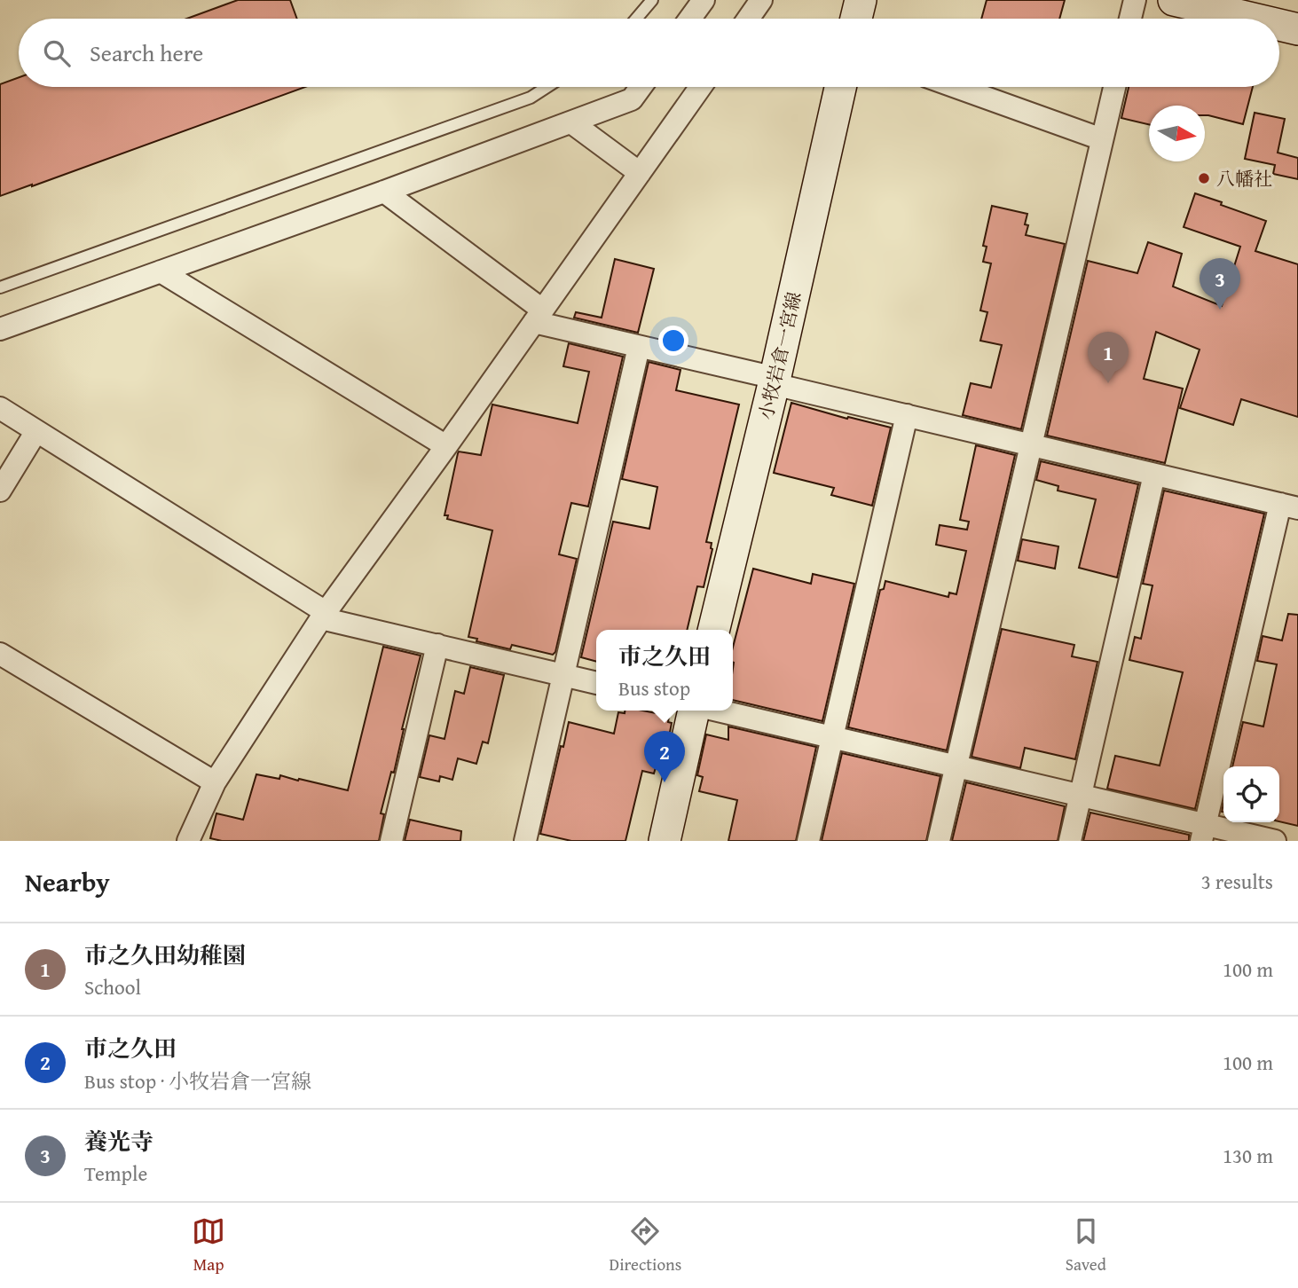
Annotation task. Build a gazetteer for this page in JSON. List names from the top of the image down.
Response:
{
  "streets": {
    "main road": ["小牧岩倉一宮線"]
  },
  "places": ["八幡社"],
  "north": "right",
  "page": {
    "search": "Search here",
    "pins": ["3", "1", "2"],
    "popup": ["市之久田", "Bus stop"],
    "heading": ["Nearby", "3 results"],
    "list": [
      {
        "mark": "1",
        "name": "市之久田幼稚園",
        "note": "School",
        "value": "100 m"
      },
      {
        "mark": "2",
        "name": "市之久田",
        "note": "Bus stop · 小牧岩倉一宮線",
        "value": "100 m"
      },
      {
        "mark": "3",
        "name": "養光寺",
        "note": "Temple",
        "value": "130 m"
      }
    ],
    "nav": ["Map", "Directions", "Saved"]
  }
}
